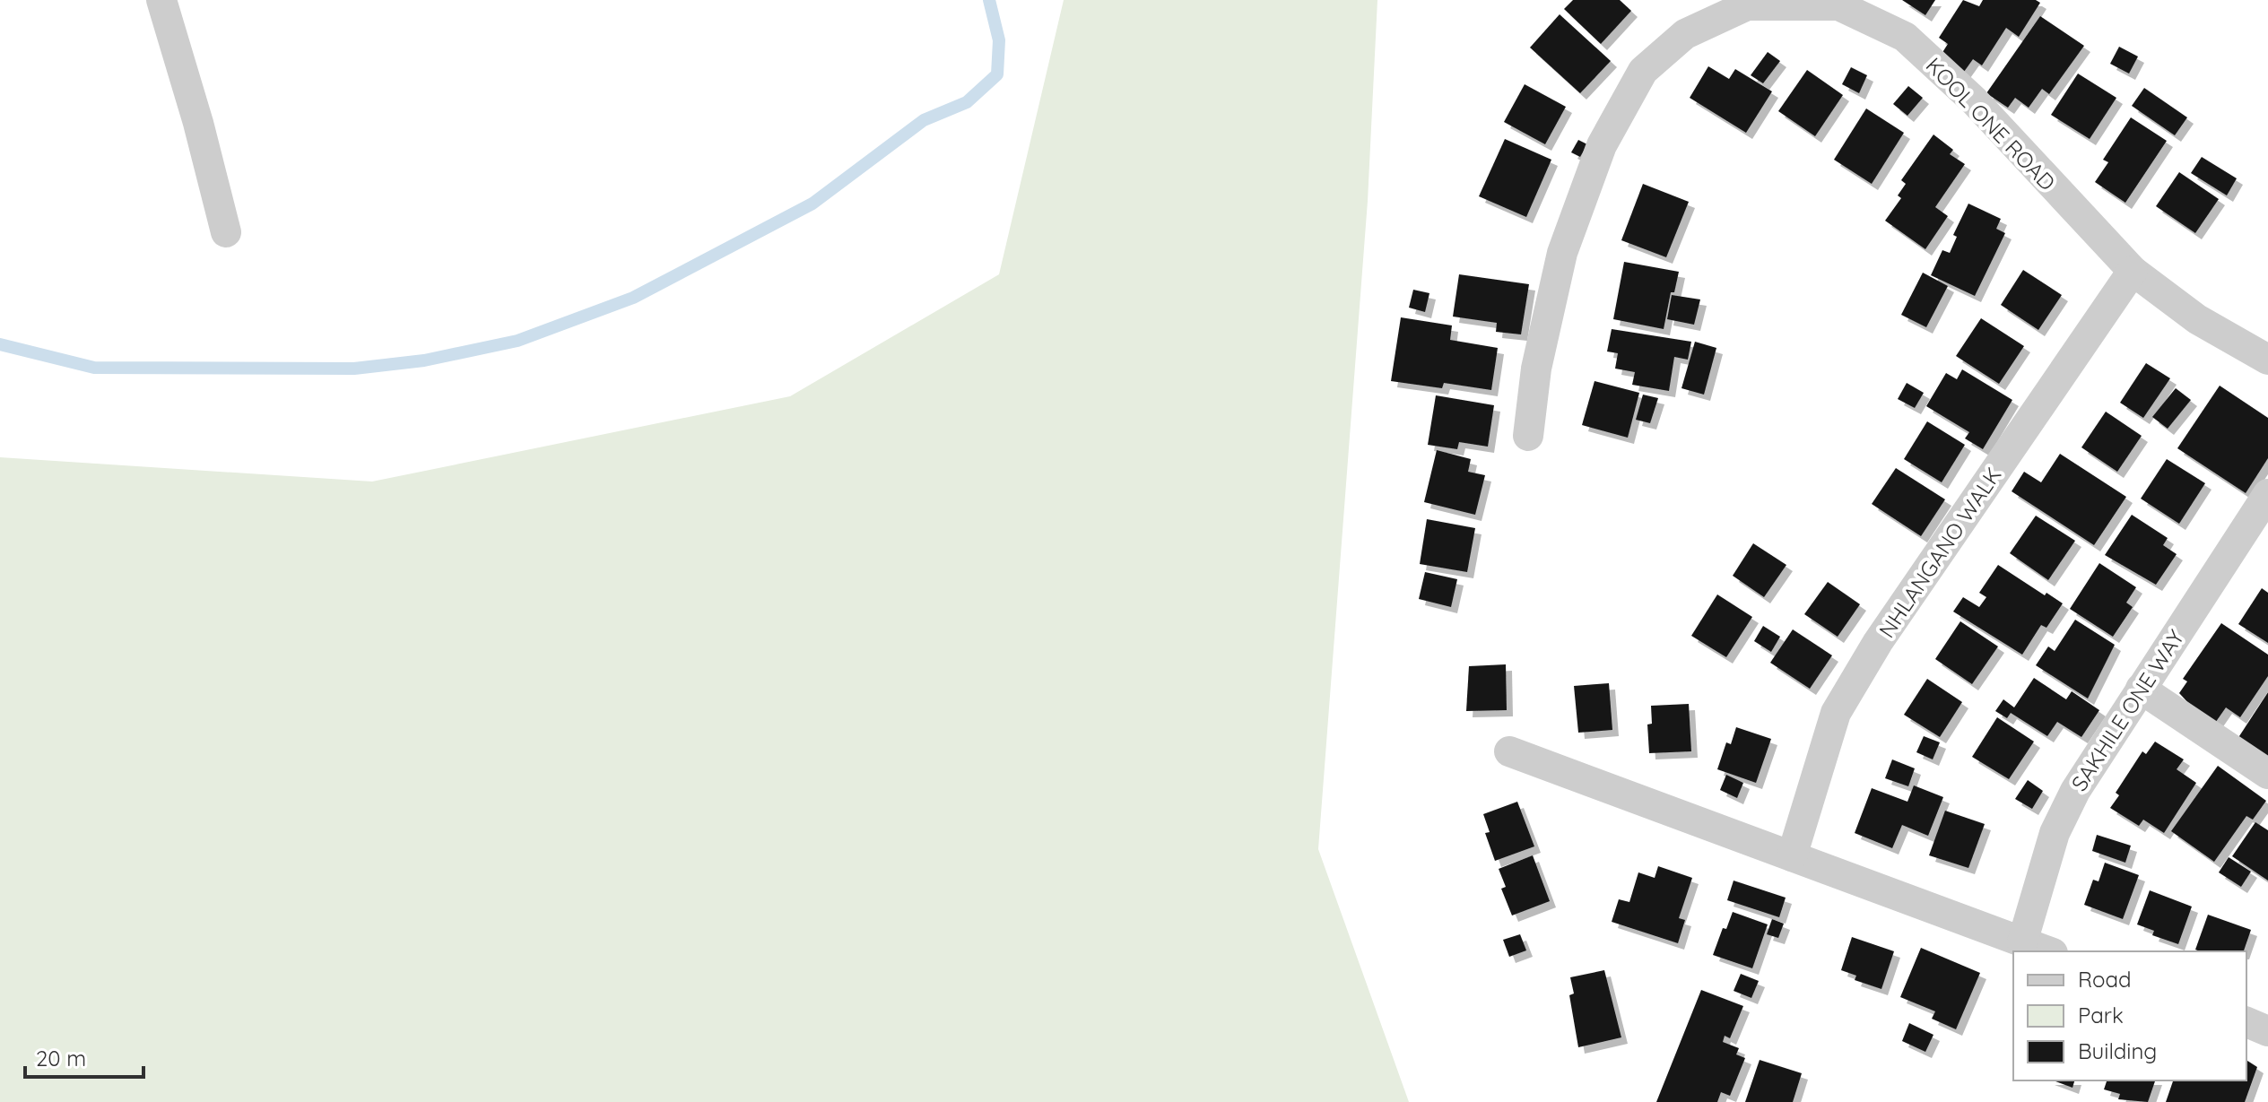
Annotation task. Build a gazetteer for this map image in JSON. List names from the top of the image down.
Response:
{
  "streets": {
    "street": ["KOOL ONE ROAD", "NHLANGANO WALK", "SAKHILE ONE WAY"]
  },
  "crossings": [
    ["KOOL ONE ROAD", "NHLANGANO WALK"]
  ],
  "legend": ["Road", "Park", "Building"],
  "scale_bar": "20 m"
}
